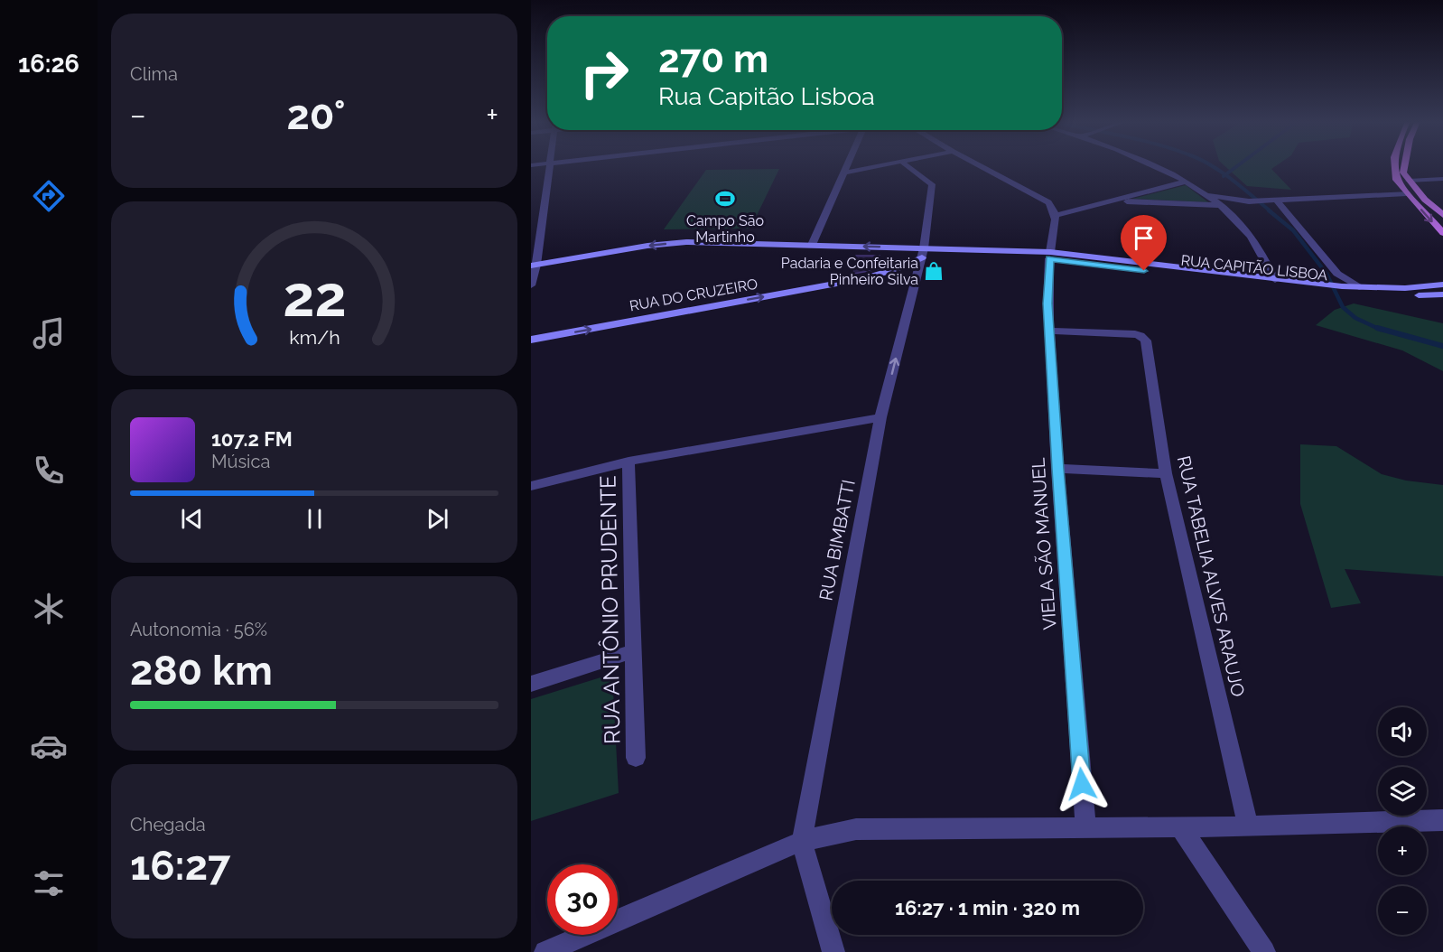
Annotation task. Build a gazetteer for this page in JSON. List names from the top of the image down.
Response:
{
  "streets": {
    "street": [
      "RUA CAPITÃO LISBOA",
      "RUA DO CRUZEIRO",
      "RUA BIMBATTI",
      "VIELA SÃO MANUEL",
      "RUA TABELIA ALVES ARAUJO",
      "RUA ANTÔNIO PRUDENTE"
    ]
  },
  "crossings": [
    ["RUA CAPITÃO LISBOA", "RUA DO CRUZEIRO"],
    ["RUA CAPITÃO LISBOA", "RUA BIMBATTI"],
    ["RUA CAPITÃO LISBOA", "VIELA SÃO MANUEL"],
    ["RUA DO CRUZEIRO", "RUA BIMBATTI"],
    ["VIELA SÃO MANUEL", "RUA TABELIA ALVES ARAUJO"]
  ],
  "one_way": ["RUA DO CRUZEIRO"],
  "places": {
    "sports": ["Campo São Martinho"],
    "shop": ["Padaria e Confeitaria Pinheiro Silva"]
  },
  "page": {
    "tabs": "16:26",
    "tile": [
      "Clima",
      ["Autonomia · 56%", "280 km"],
      ["Chegada", "16:27"]
    ],
    "turn": ["270 m", "Rua Capitão Lisboa"],
    "heat": ["−", "20°", "+"],
    "song": ["107.2 FM", "Música"],
    "map_buttons": ["+", "−"],
    "limit": "30",
    "trip": "16:27 · 1 min · 320 m",
    "gauge": ["22", "km/h"]
  }
}
